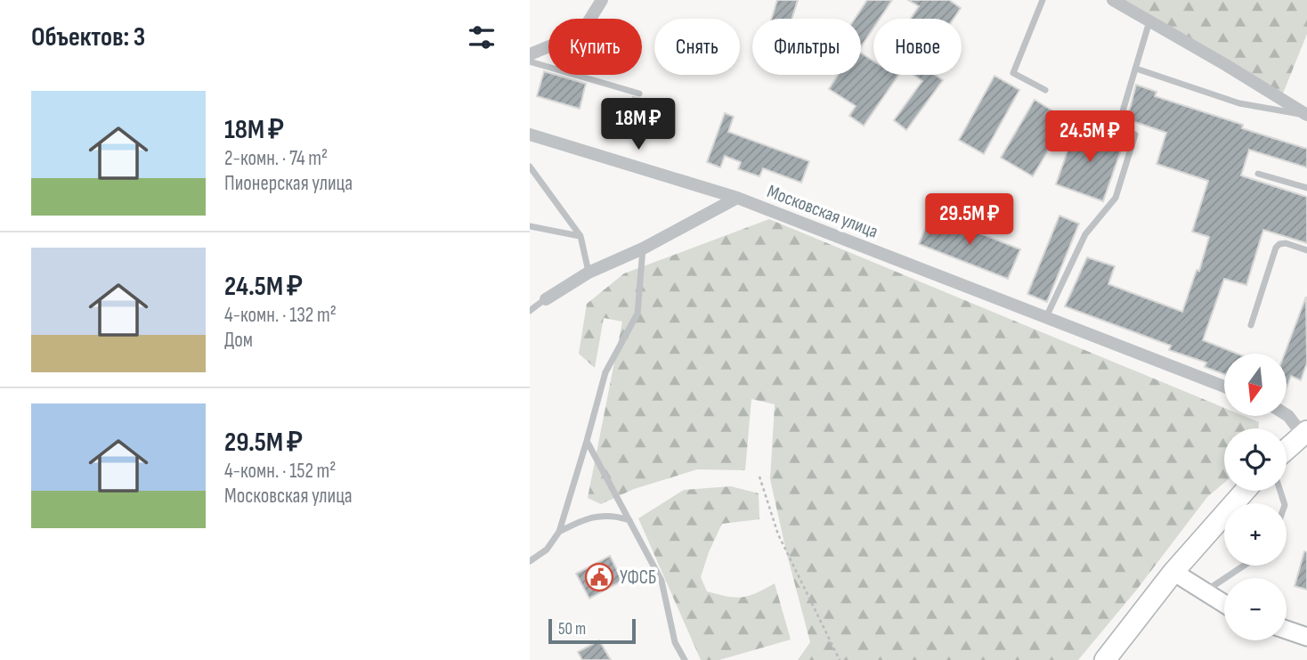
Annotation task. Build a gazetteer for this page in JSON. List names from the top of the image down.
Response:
{
  "streets": {
    "street": ["Московская улица"]
  },
  "places": {
    "public building": ["УФСБ"]
  },
  "scale_bar": "50 m",
  "north": "bottom",
  "page": {
    "heading": "Объектов: 3",
    "chip": [
      "Купить",
      "Снять",
      "Фильтры",
      "Новое"
    ],
    "list": [
      {
        "name": "18M ₽",
        "note": "2-комн. · 74 m² · Пионерская улица"
      },
      {
        "name": "24.5M ₽",
        "note": "4-комн. · 132 m² · Дом"
      },
      {
        "name": "29.5M ₽",
        "note": "4-комн. · 152 m² · Московская улица"
      }
    ],
    "price": ["18M ₽", "24.5M ₽", "29.5M ₽"],
    "map_buttons": ["+", "−"],
    "scale": "50 m"
  }
}
